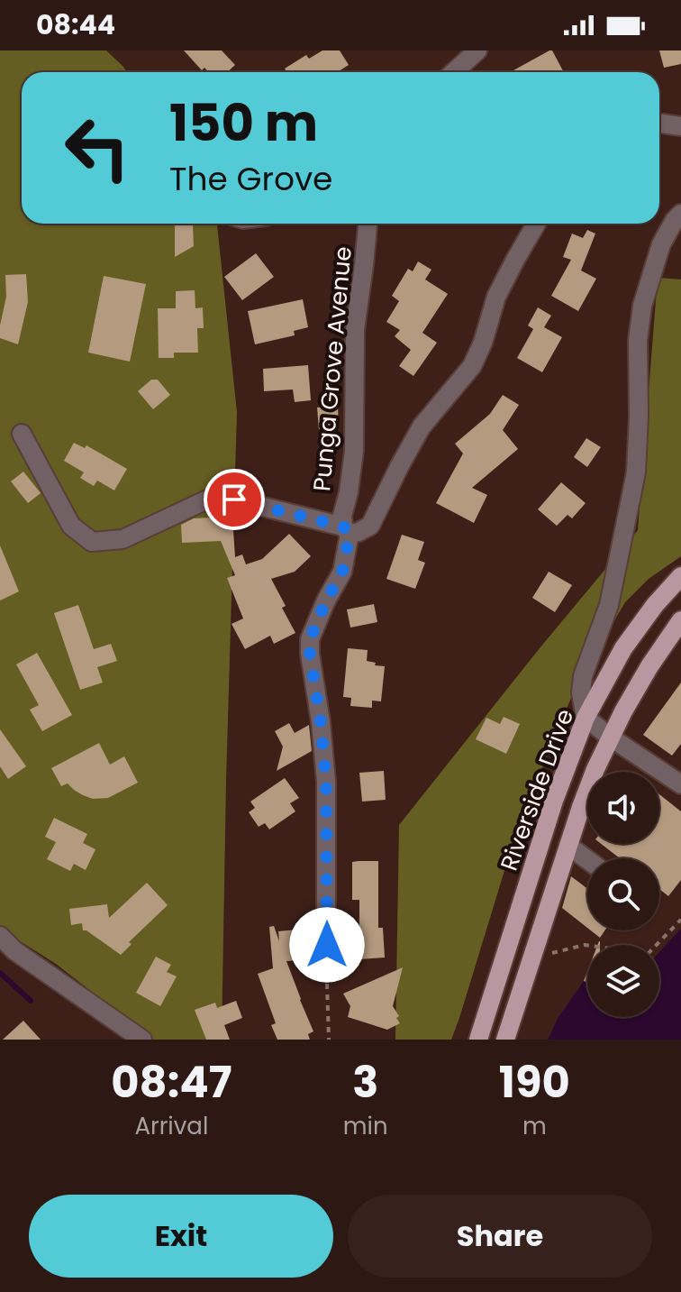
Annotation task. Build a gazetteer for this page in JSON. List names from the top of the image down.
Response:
{
  "streets": {
    "main road": ["Riverside Drive"],
    "street": ["Punga Grove Avenue"]
  },
  "page": {
    "status": "08:44",
    "turn": ["150 m", "The Grove"],
    "eta": [
      "08:47",
      "Arrival",
      "3",
      "min",
      "190",
      "m"
    ],
    "buttons": ["Exit", "Share"]
  }
}
